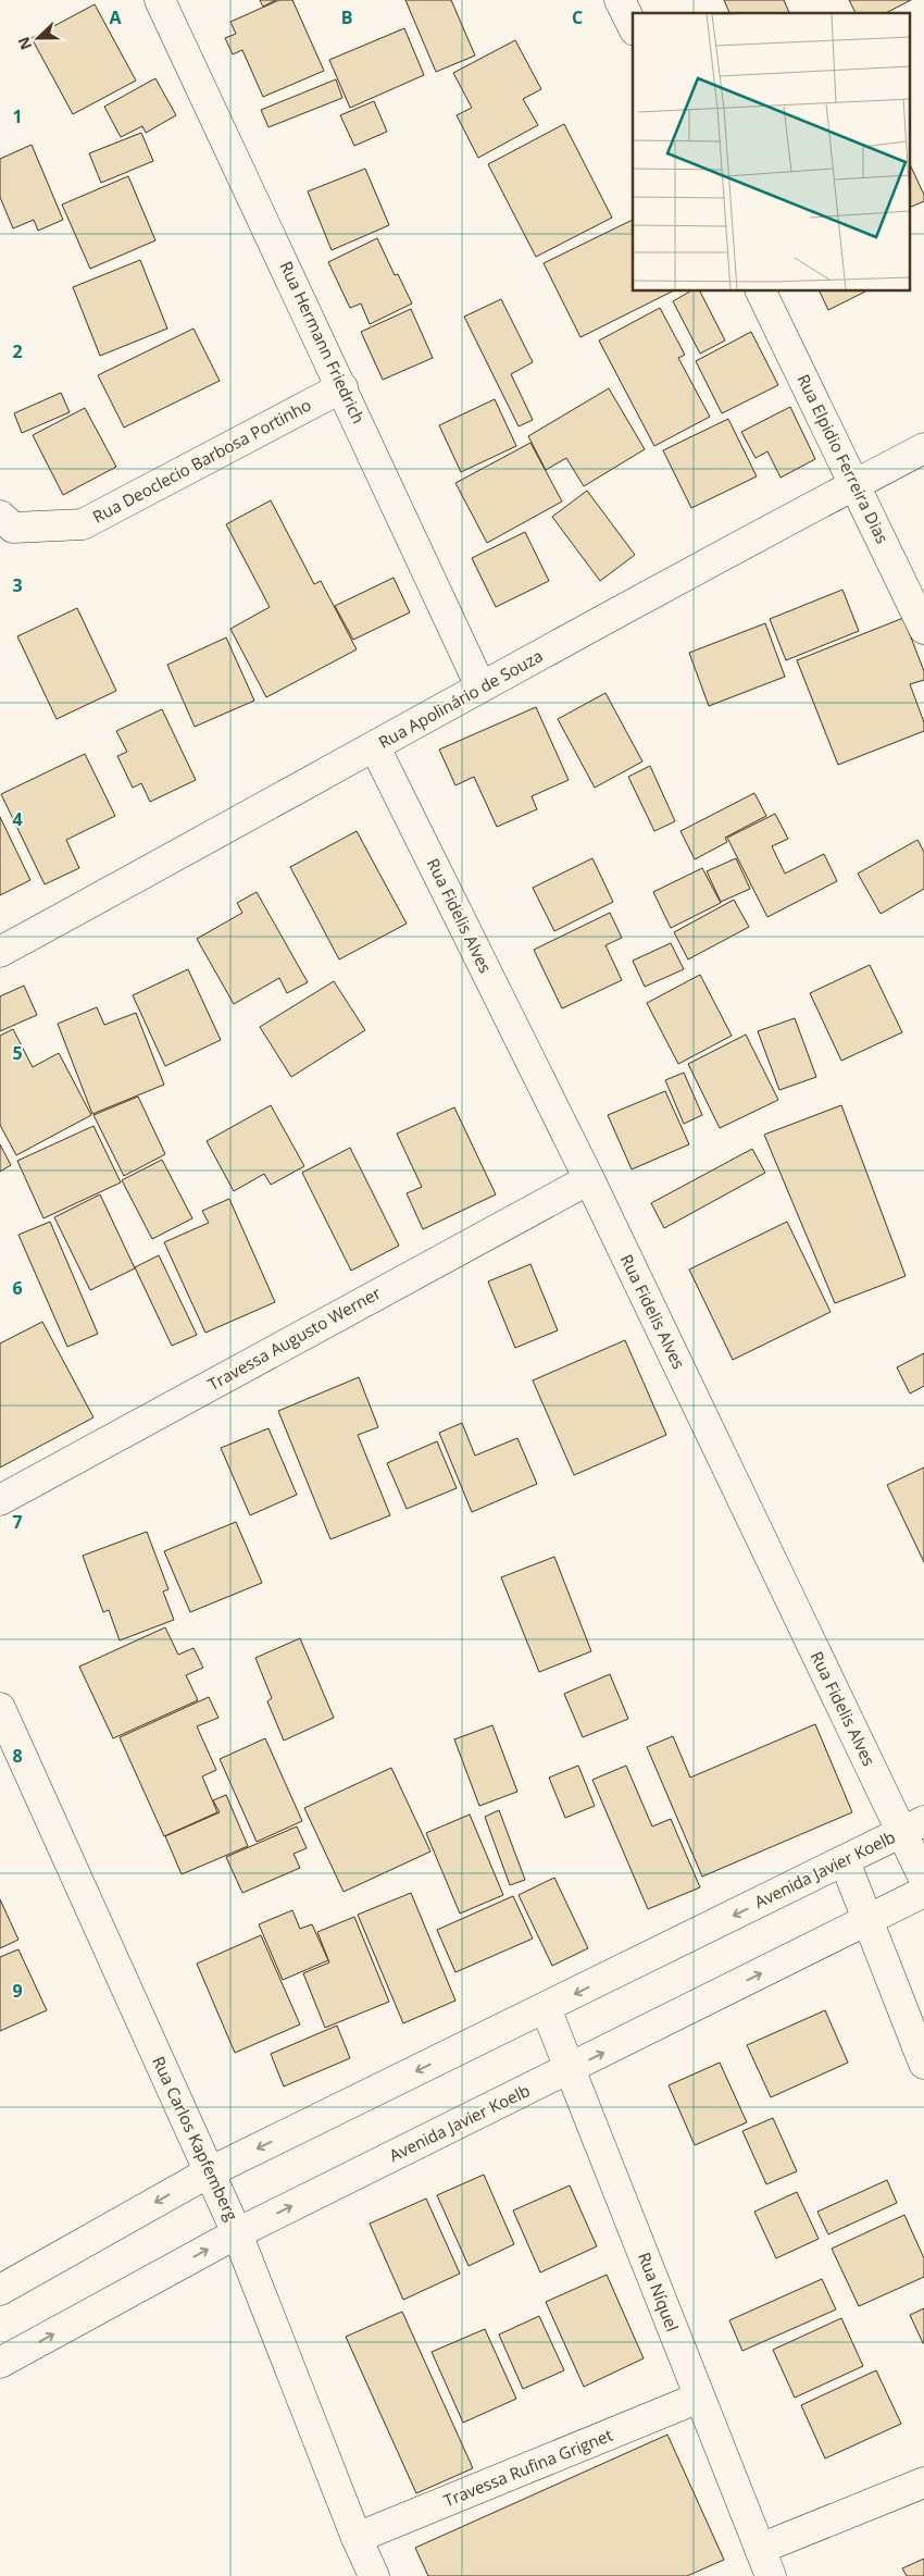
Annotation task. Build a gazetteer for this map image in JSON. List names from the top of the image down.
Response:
{
  "streets": {
    "street": [
      "Rua Hermann Friedrich",
      "Rua Elpidio Ferreira Dias",
      "Rua Deoclecio Barbosa Portinho",
      "Rua Apolinário de Souza",
      "Rua Fidelis Alves",
      "Travessa Augusto Werner",
      "Avenida Javier Koelb",
      "Rua Carlos Kapfemberg",
      "Rua Níquel",
      "Travessa Rufina Grignet"
    ]
  },
  "crossings": [
    ["Rua Hermann Friedrich", "Rua Deoclecio Barbosa Portinho"],
    ["Rua Hermann Friedrich", "Rua Apolinário de Souza"],
    ["Rua Elpidio Ferreira Dias", "Rua Apolinário de Souza"],
    ["Rua Apolinário de Souza", "Rua Fidelis Alves"],
    ["Rua Fidelis Alves", "Travessa Augusto Werner"],
    ["Rua Fidelis Alves", "Avenida Javier Koelb"],
    ["Avenida Javier Koelb", "Rua Carlos Kapfemberg"],
    ["Avenida Javier Koelb", "Rua Níquel"],
    ["Rua Carlos Kapfemberg", "Travessa Rufina Grignet"],
    ["Rua Níquel", "Travessa Rufina Grignet"]
  ],
  "north": "left",
  "grid": {
    "columns": ["A", "B", "C"],
    "rows": [
      "1",
      "2",
      "3",
      "4",
      "5",
      "6",
      "7",
      "8",
      "9"
    ]
  }
}
